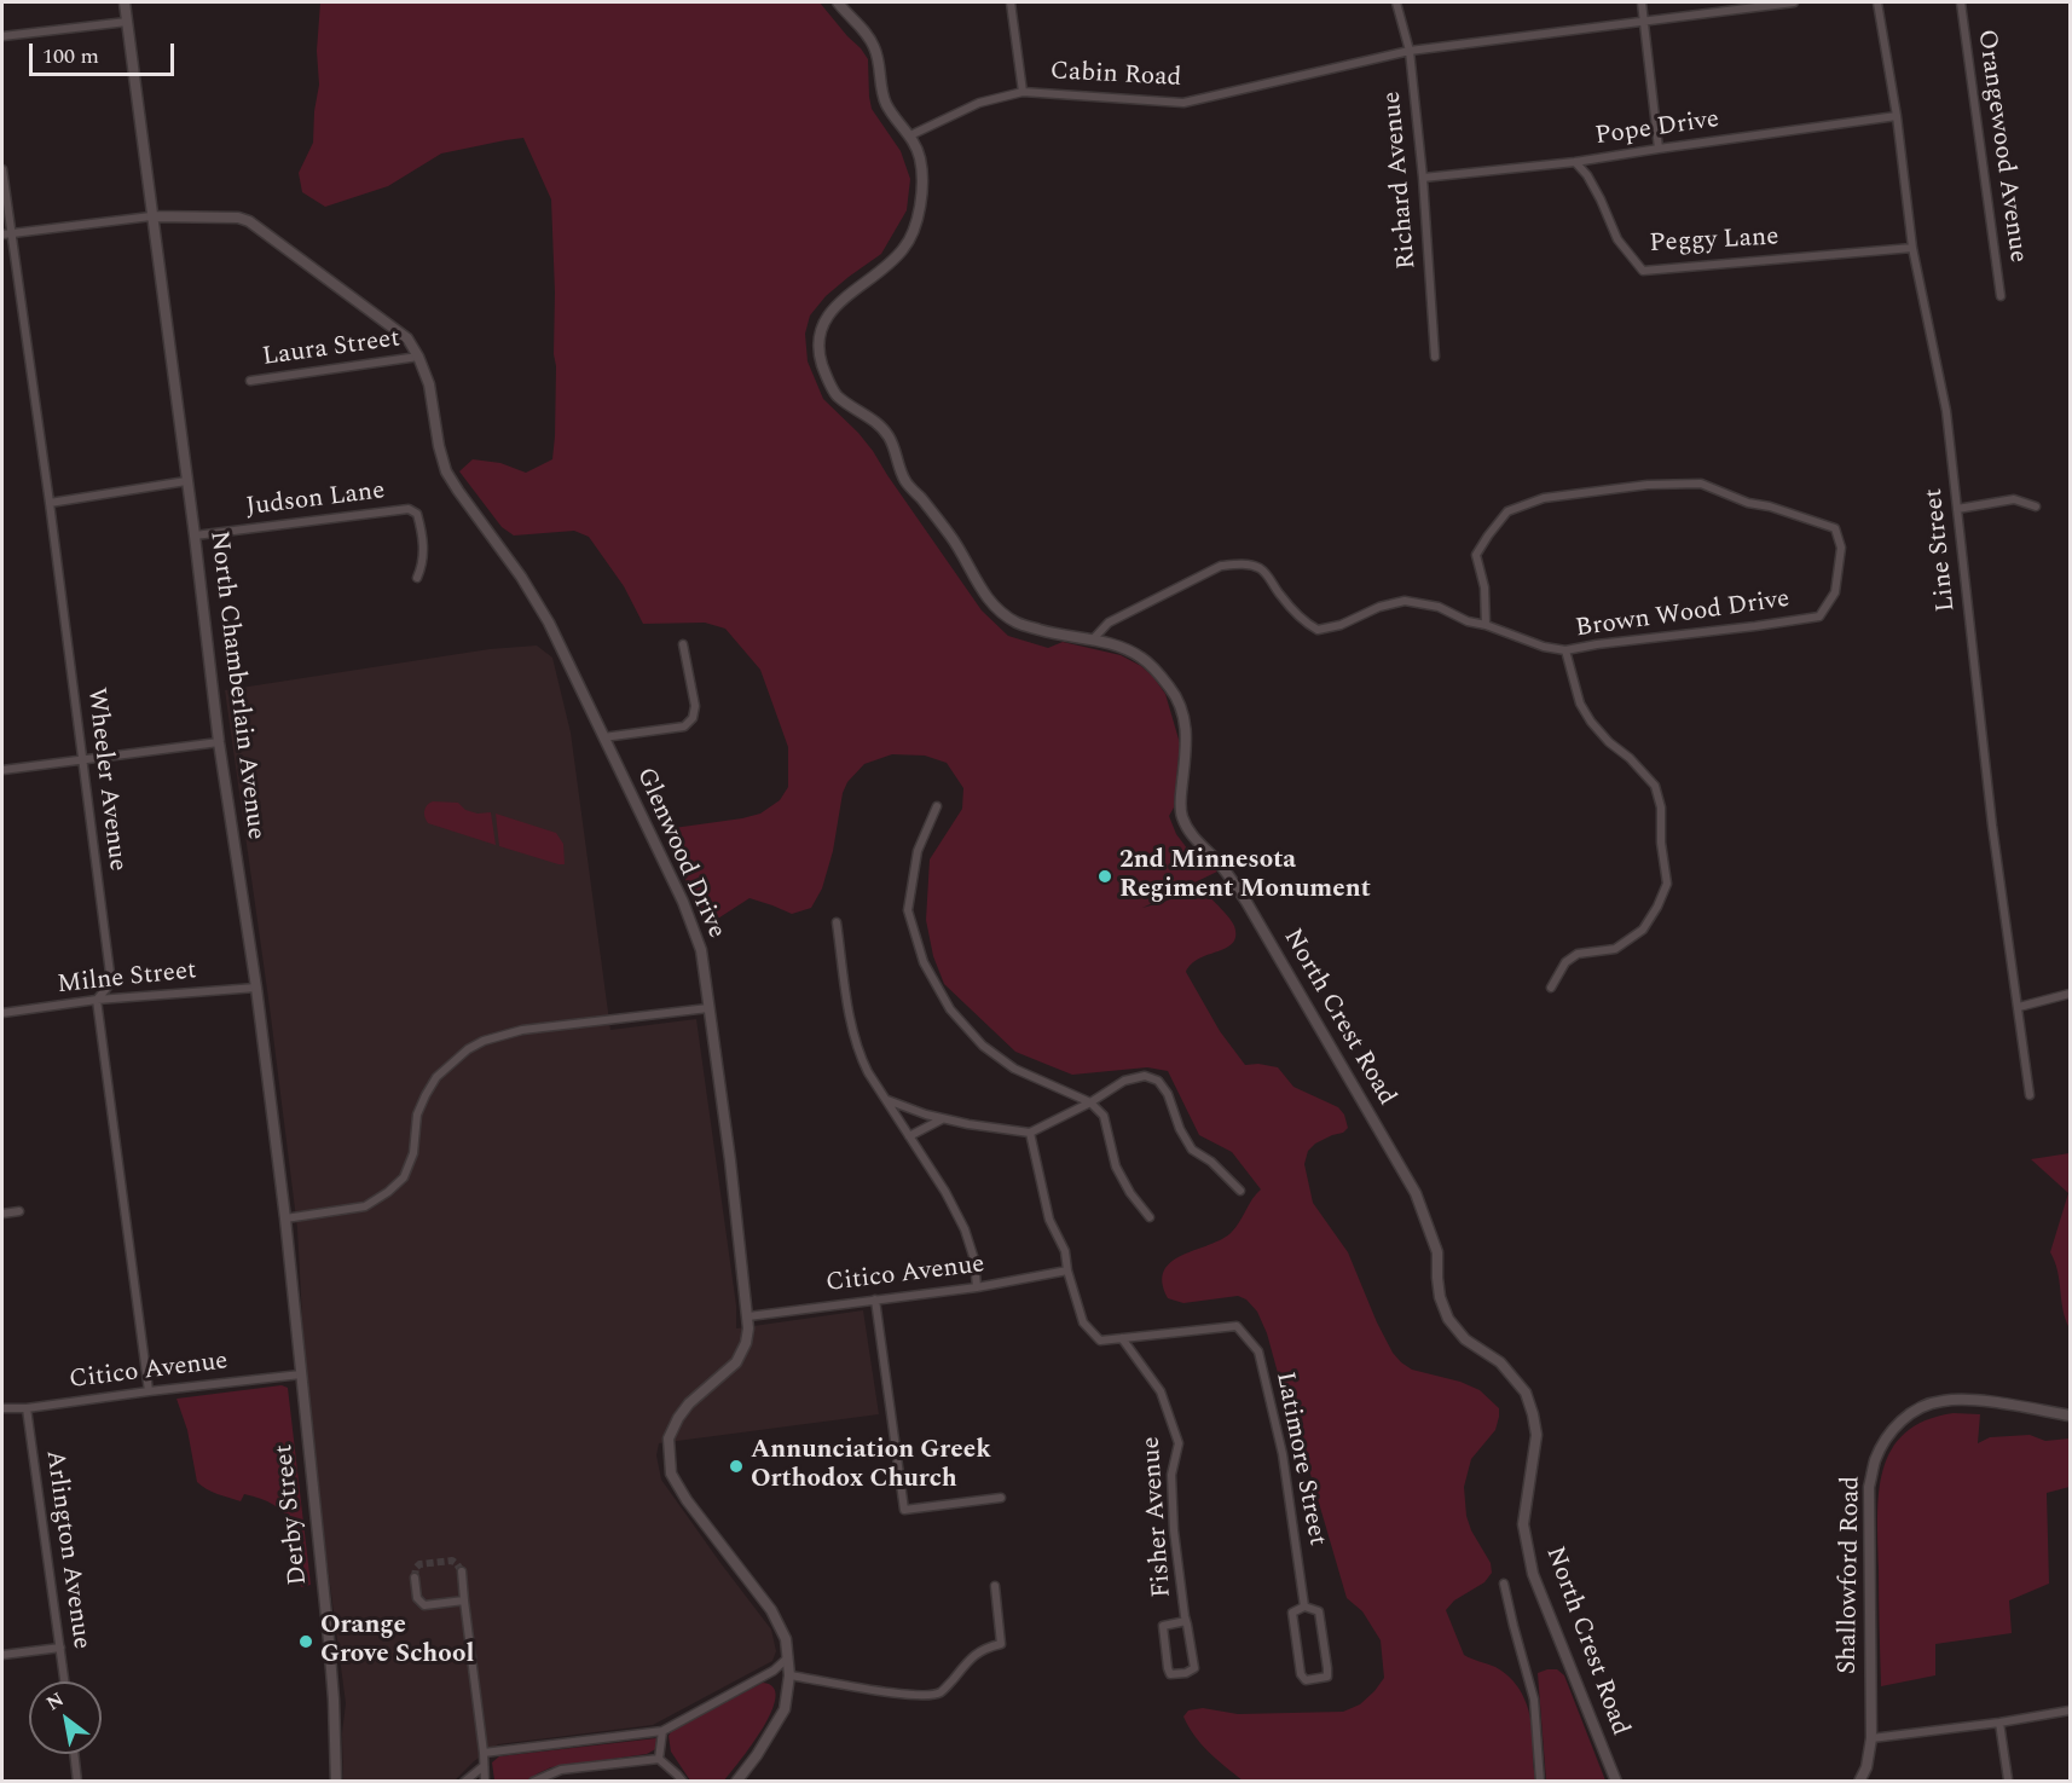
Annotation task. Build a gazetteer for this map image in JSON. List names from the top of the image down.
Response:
{
  "streets": {
    "street": [
      "Cabin Road",
      "Pope Drive",
      "Orangewood Avenue",
      "Richard Avenue",
      "Peggy Lane",
      "Laura Street",
      "Judson Lane",
      "Line Street",
      "Brown Wood Drive",
      "North Chamberlain Avenue",
      "Wheeler Avenue",
      "Glenwood Drive",
      "Milne Street",
      "North Crest Road",
      "Citico Avenue",
      "Latimore Street",
      "Derby Street",
      "Fisher Avenue",
      "Arlington Avenue",
      "Shallowford Road"
    ]
  },
  "crossings": [
    ["Cabin Road", "Richard Avenue"],
    ["Cabin Road", "North Crest Road"],
    ["Pope Drive", "Richard Avenue"],
    ["Pope Drive", "Peggy Lane"],
    ["Pope Drive", "Line Street"],
    ["Peggy Lane", "Line Street"],
    ["Laura Street", "Glenwood Drive"],
    ["Judson Lane", "North Chamberlain Avenue"],
    ["Brown Wood Drive", "North Crest Road"],
    ["North Chamberlain Avenue", "Glenwood Drive"],
    ["North Chamberlain Avenue", "Milne Street"],
    ["North Chamberlain Avenue", "Citico Avenue"],
    ["North Chamberlain Avenue", "Derby Street"],
    ["Wheeler Avenue", "Milne Street"],
    ["Glenwood Drive", "Citico Avenue"],
    ["Citico Avenue", "Derby Street"],
    ["Citico Avenue", "Arlington Avenue"],
    ["Latimore Street", "Fisher Avenue"]
  ],
  "places": ["2nd Minnesota Regiment Monument", "Annunciation Greek Orthodox Church", "Orange Grove School"],
  "scale_bar": "100 m",
  "north": "top left"
}
